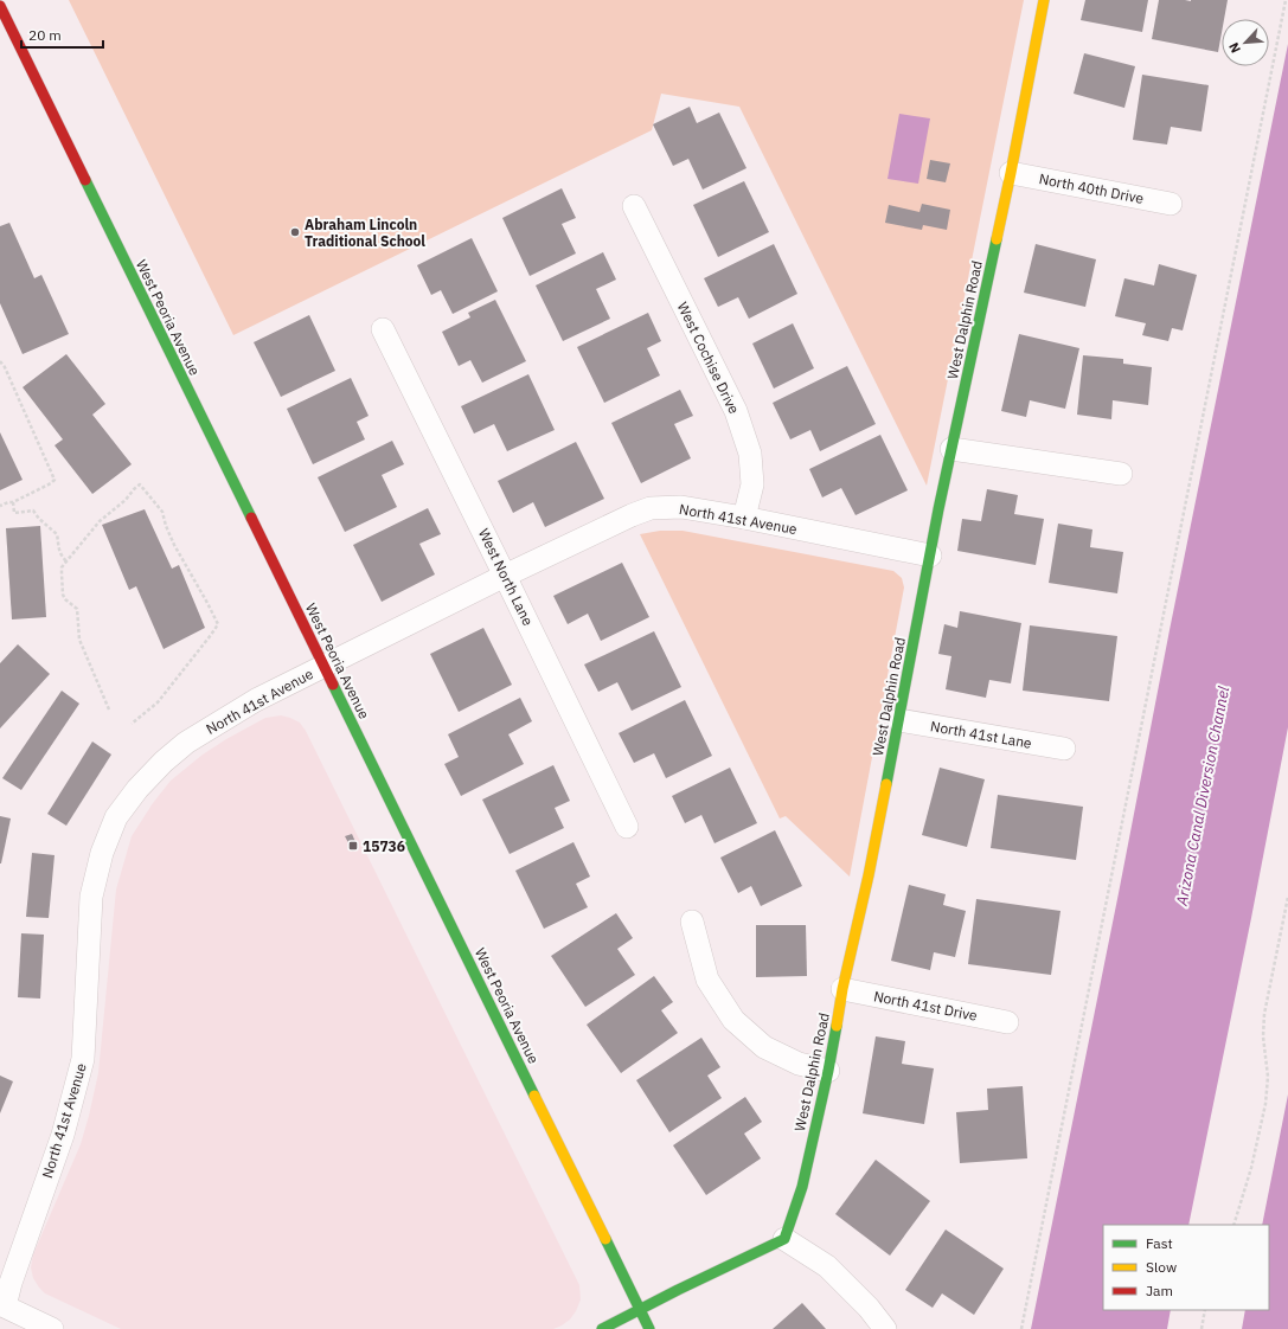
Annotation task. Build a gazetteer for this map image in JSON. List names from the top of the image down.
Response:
{
  "streets": {
    "street": [
      "North 40th Drive",
      "West Peoria Avenue",
      "West Dalphin Road",
      "West Cochise Drive",
      "North 41st Avenue",
      "West North Lane",
      "North 41st Lane",
      "North 41st Drive"
    ]
  },
  "crossings": [
    ["North 40th Drive", "West Dalphin Road"],
    ["West Peoria Avenue", "North 41st Avenue"],
    ["West Dalphin Road", "North 41st Avenue"],
    ["West Dalphin Road", "North 41st Lane"],
    ["West Dalphin Road", "North 41st Drive"],
    ["West Cochise Drive", "North 41st Avenue"],
    ["North 41st Avenue", "West North Lane"]
  ],
  "water": ["Arizona Canal Diversion Channel"],
  "places": {
    "other": ["Abraham Lincoln Traditional School"],
    "transit": ["15736"]
  },
  "legend": ["Fast", "Slow", "Jam"],
  "scale_bar": "20 m",
  "north": "bottom left"
}
